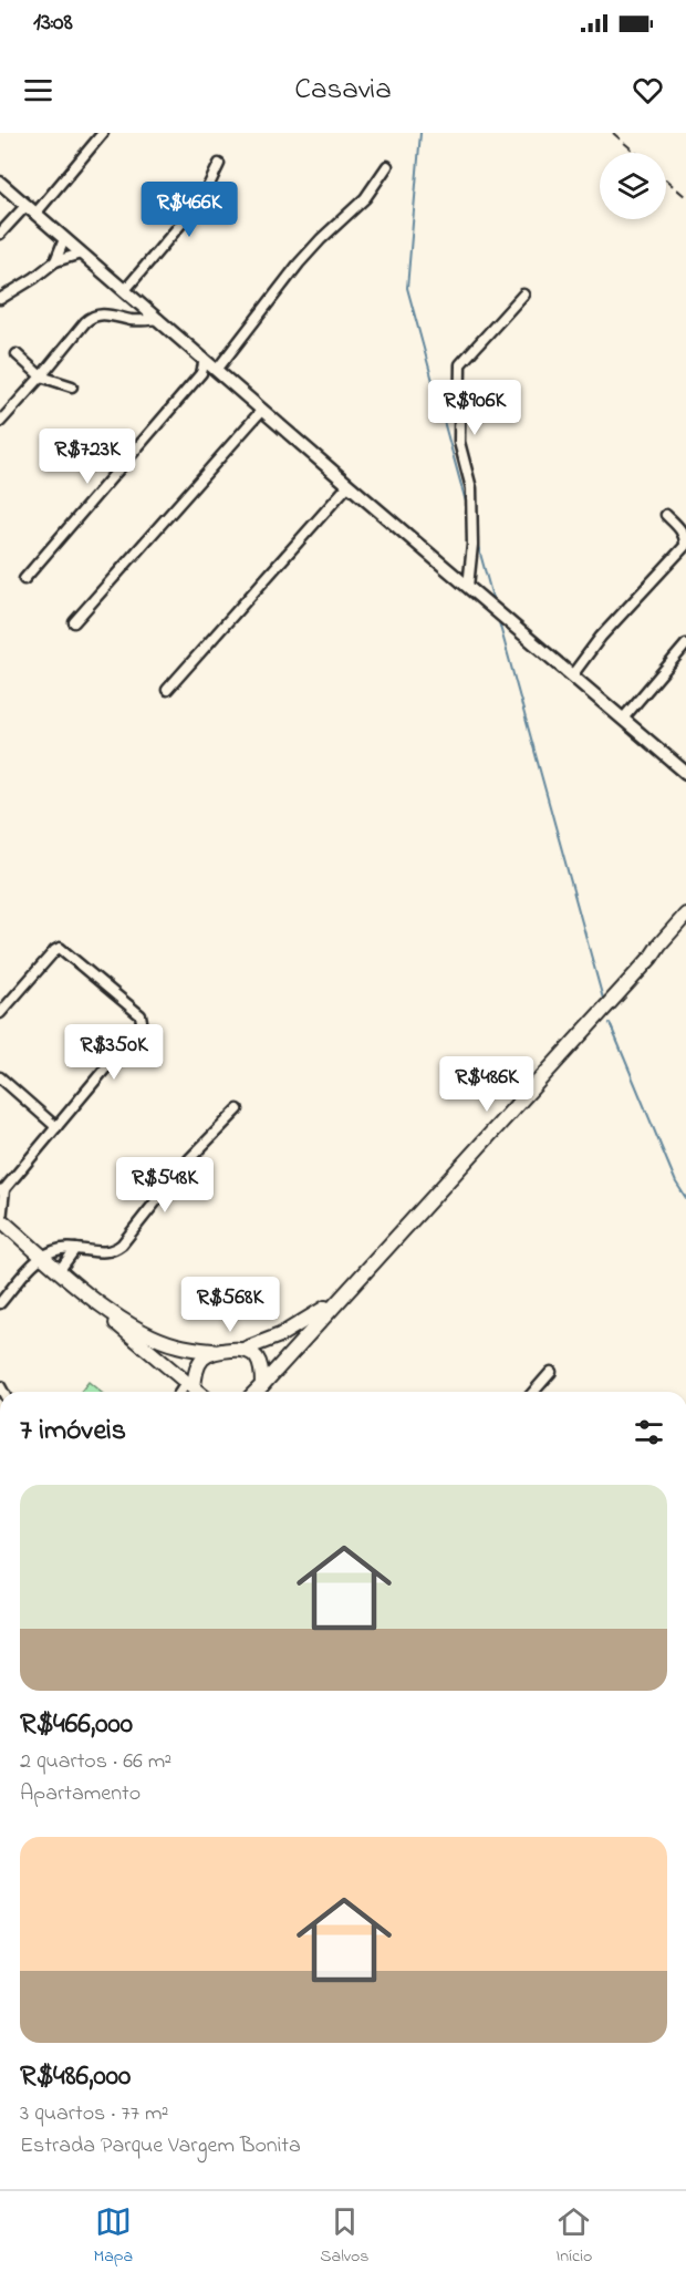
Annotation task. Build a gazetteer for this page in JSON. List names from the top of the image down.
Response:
{
  "page": {
    "status": "13:08",
    "header": "Casavia",
    "price": [
      "R$466K",
      "R$906K",
      "R$723K",
      "R$350K",
      "R$486K",
      "R$548K",
      "R$568K"
    ],
    "heading": "7 imóveis",
    "list": [
      {
        "name": "R$466,000",
        "note": "2 quartos · 66 m² · Apartamento"
      },
      {
        "name": "R$486,000",
        "note": "3 quartos · 77 m² · Estrada Parque Vargem Bonita"
      }
    ],
    "tabs": ["Mapa", "Salvos", "Início"]
  }
}
